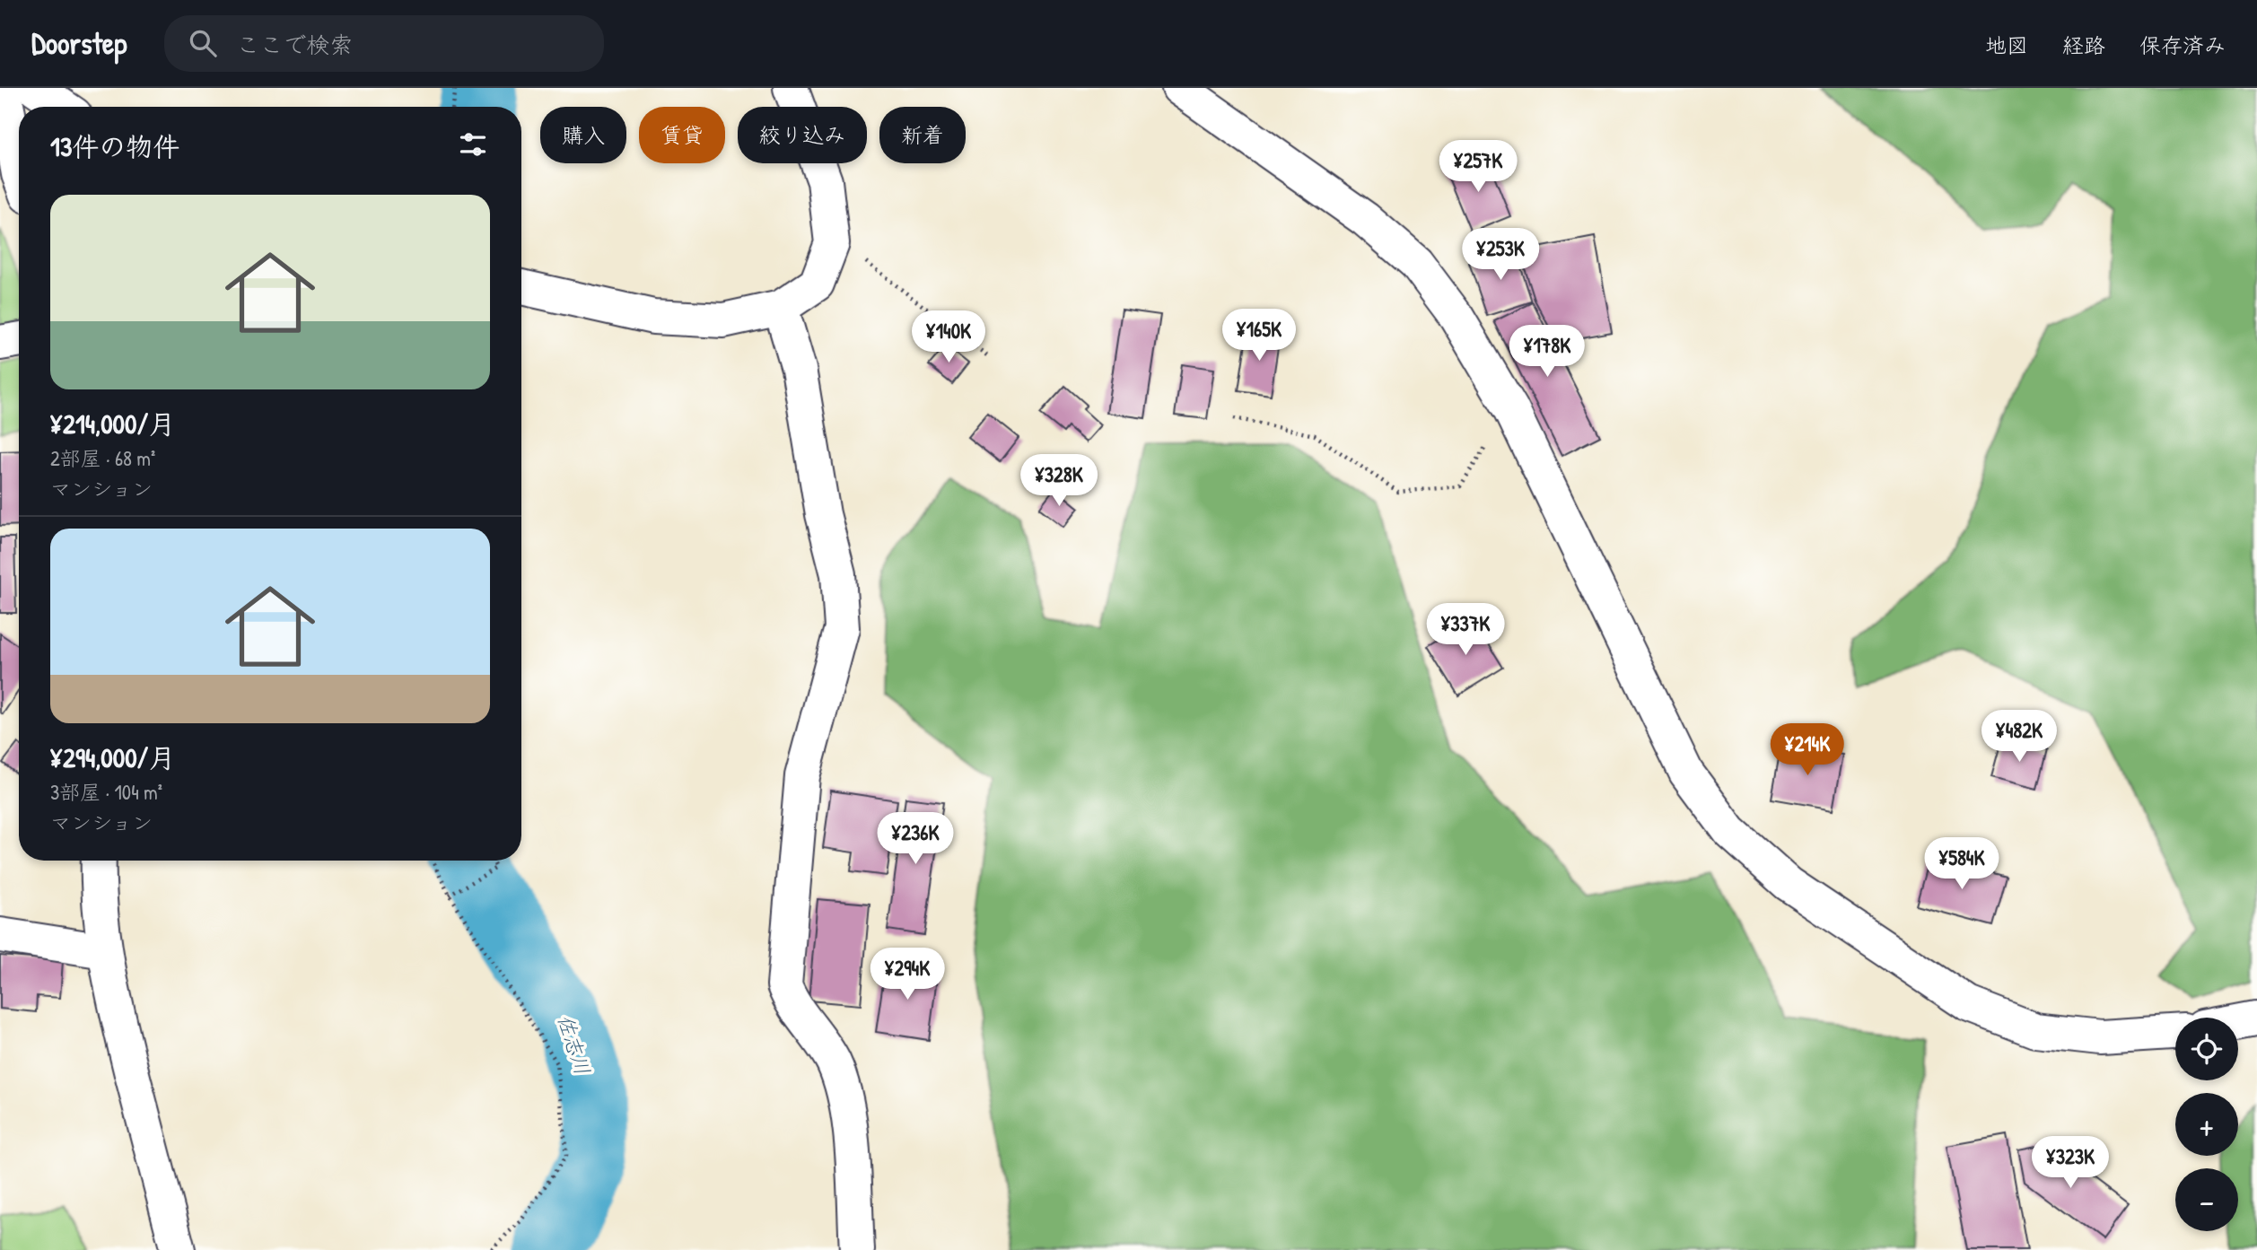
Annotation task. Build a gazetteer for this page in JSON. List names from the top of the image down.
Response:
{
  "water": ["佐志川"],
  "page": {
    "header": "Doorstep",
    "search": "ここで検索",
    "nav": ["地図", "経路", "保存済み"],
    "chip": [
      "購入",
      "賃貸",
      "絞り込み",
      "新着"
    ],
    "heading": "13件の物件",
    "price": [
      "¥257K",
      "¥253K",
      "¥165K",
      "¥140K",
      "¥178K",
      "¥328K",
      "¥337K",
      "¥482K",
      "¥214K",
      "¥236K",
      "¥584K",
      "¥294K",
      "¥323K"
    ],
    "list": [
      {
        "name": "¥214,000/月",
        "note": "2部屋 · 68 m² · マンション"
      },
      {
        "name": "¥294,000/月",
        "note": "3部屋 · 104 m² · マンション"
      }
    ],
    "map_buttons": ["+", "−"]
  }
}
